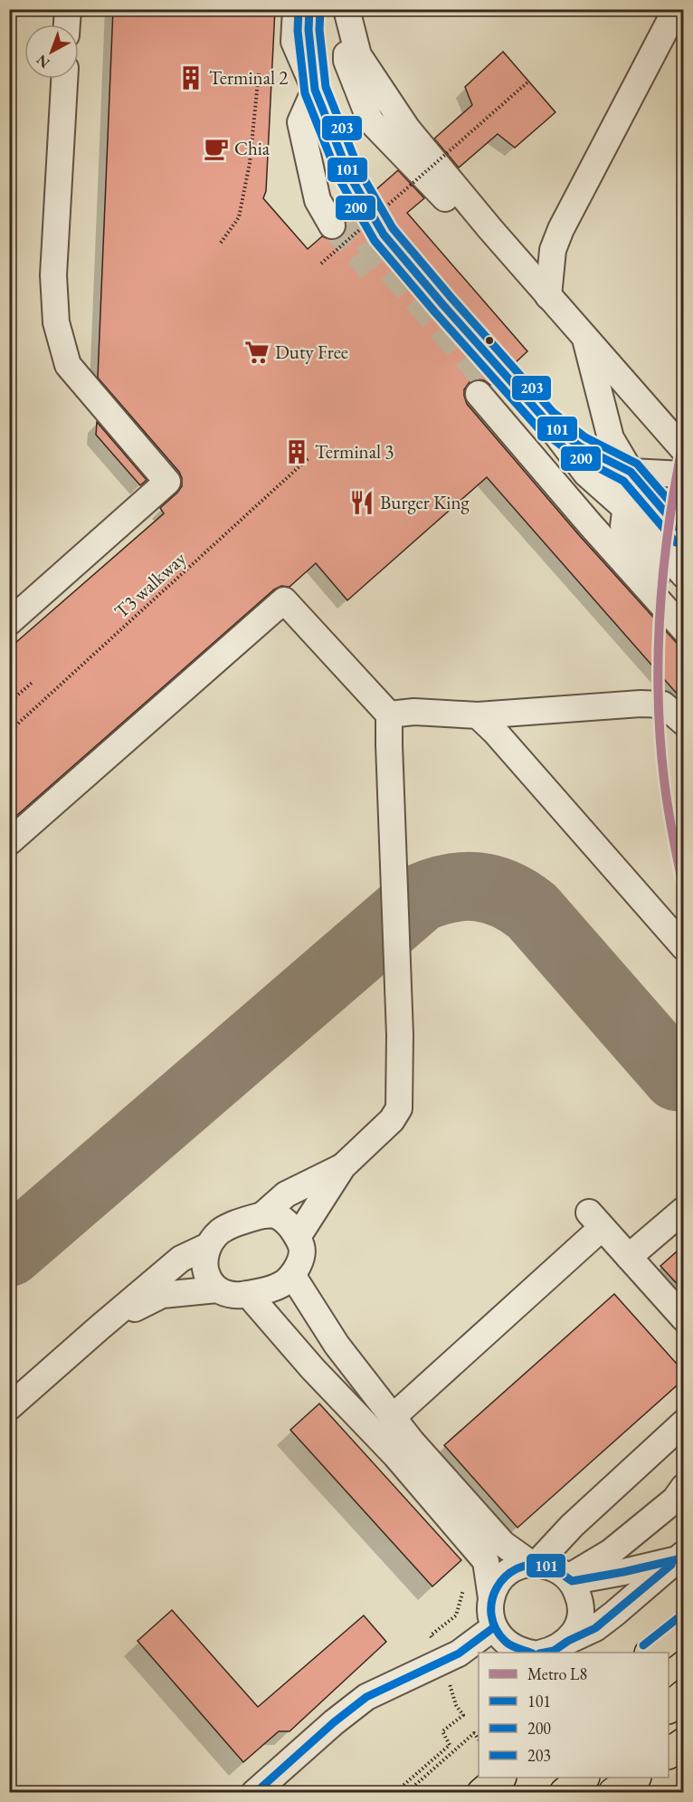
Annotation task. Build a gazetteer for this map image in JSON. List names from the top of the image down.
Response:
{
  "streets": {
    "path": ["T3 walkway"]
  },
  "places": {
    "building": ["Terminal 2", "Terminal 3"],
    "cafe": ["Chia"],
    "supermarket": ["Duty Free"],
    "restaurant": ["Burger King"]
  },
  "lines": [
    "transit line 101",
    "transit line 200",
    "transit line 203",
    "metro line L8"
  ],
  "legend": [
    "Metro L8",
    "101",
    "200",
    "203"
  ],
  "north": "bottom left"
}
